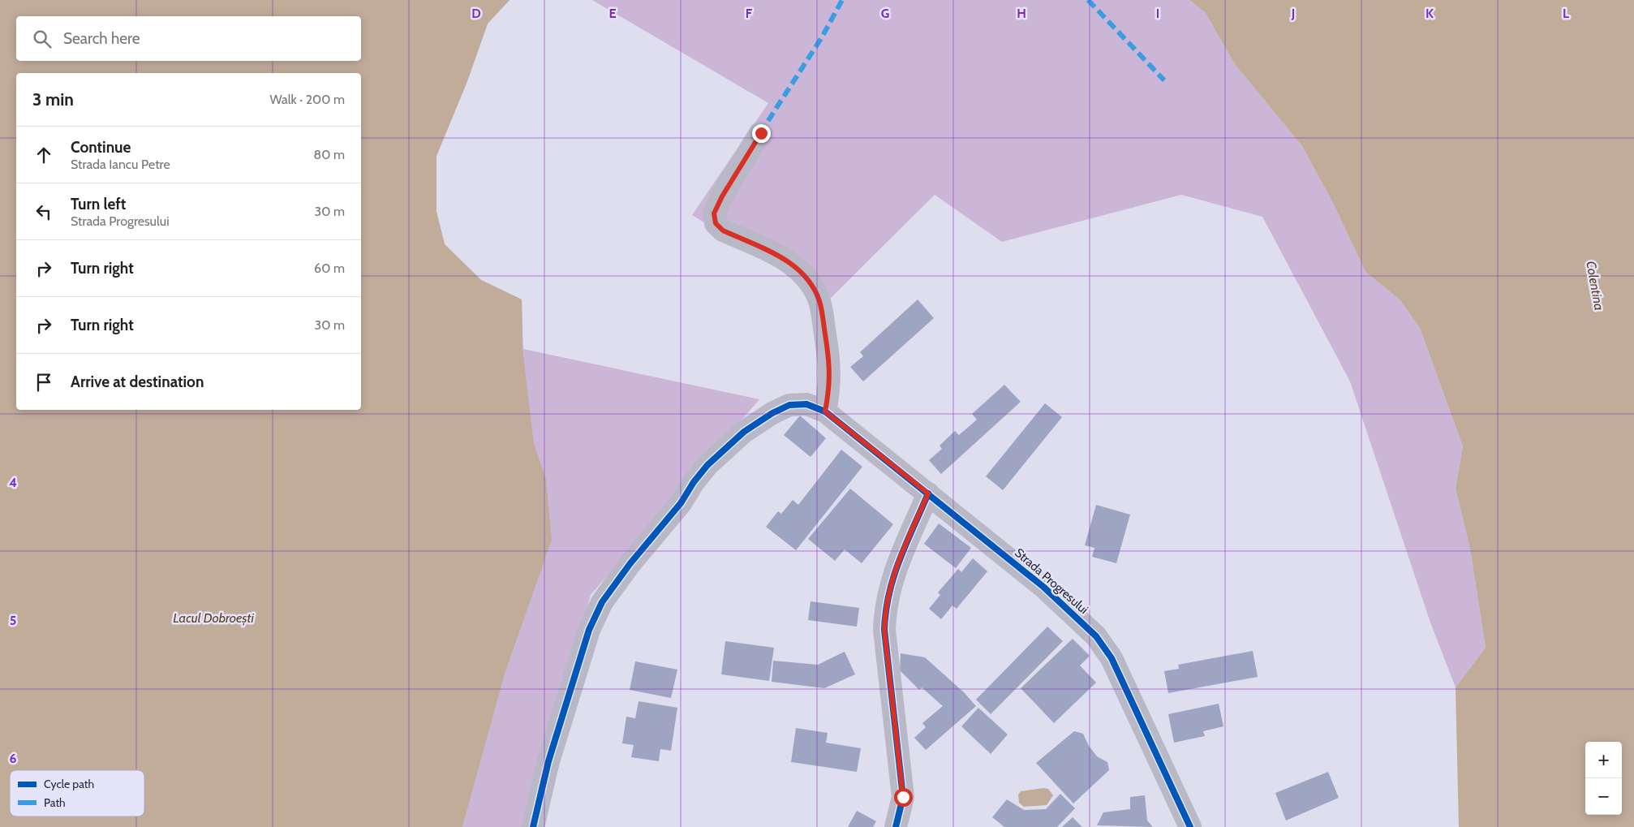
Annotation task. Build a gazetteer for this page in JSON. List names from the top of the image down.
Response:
{
  "streets": {
    "street": ["Strada Progresului"]
  },
  "water": ["Colentina", "Lacul Dobroești"],
  "legend": ["Cycle path", "Path"],
  "page": {
    "search": "Search here",
    "heading": ["3 min", "Walk · 200 m"],
    "list": [
      ["Continue", "Strada Iancu Petre", "80 m"],
      ["Turn left", "Strada Progresului", "30 m"],
      ["Turn right", "60 m"],
      ["Turn right", "30 m"],
      "Arrive at destination"
    ],
    "map_buttons": ["+", "−"]
  },
  "grid": {
    "columns": [
      "D",
      "E",
      "F",
      "G",
      "H",
      "I",
      "J",
      "K",
      "L"
    ],
    "rows": ["4", "5", "6"]
  }
}
